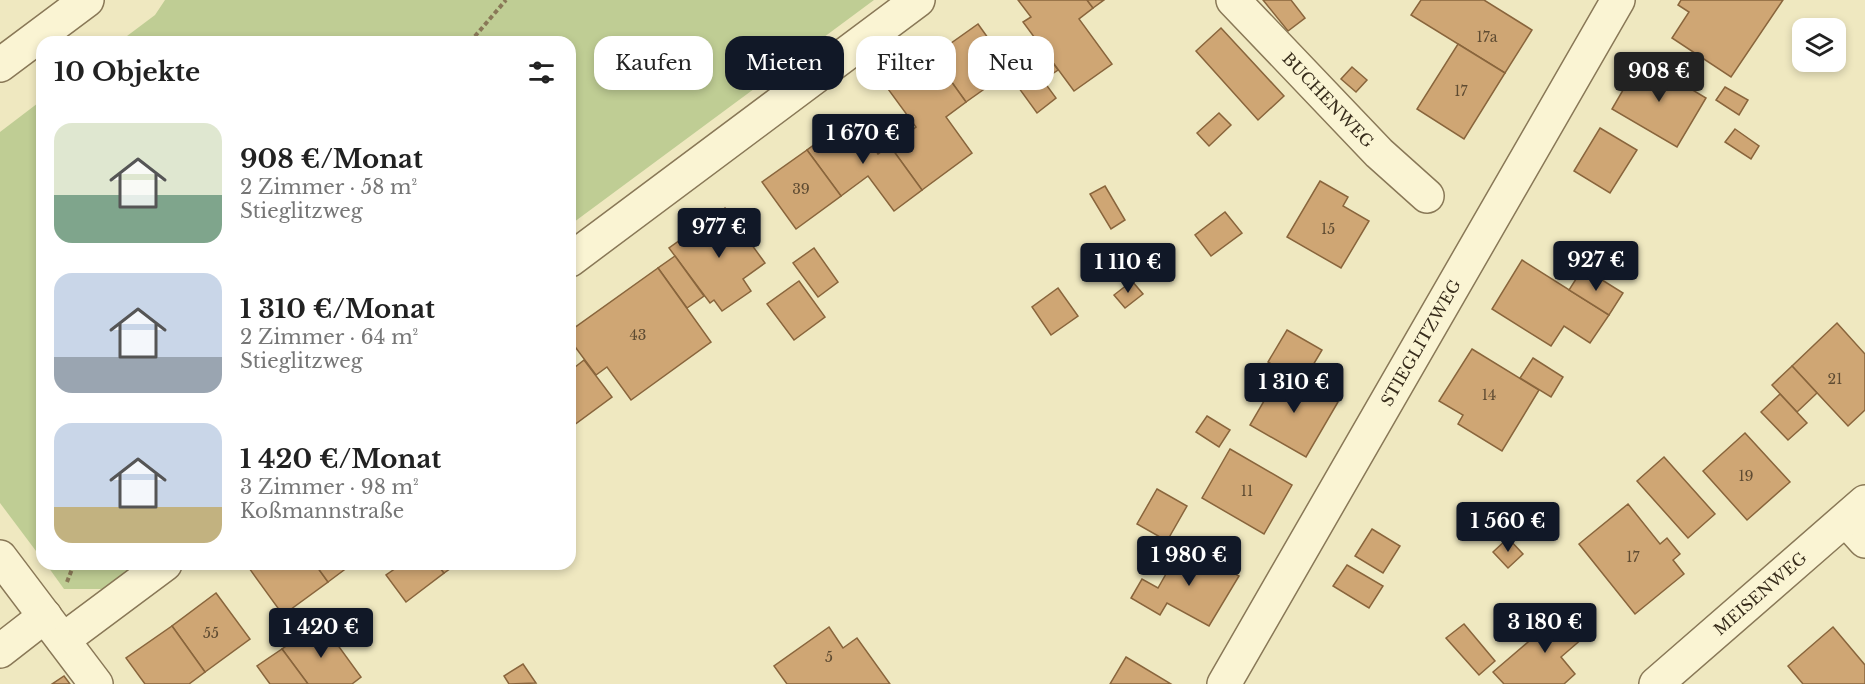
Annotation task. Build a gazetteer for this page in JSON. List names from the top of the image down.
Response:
{
  "streets": {
    "street": ["BUCHENWEG", "STIEGLITZWEG", "MEISENWEG"]
  },
  "house_numbers": [
    "17a",
    "17",
    "39",
    "15",
    "43",
    "21",
    "14",
    "19",
    "11",
    "17",
    "55",
    "5"
  ],
  "page": {
    "chip": [
      "Kaufen",
      "Mieten",
      "Filter",
      "Neu"
    ],
    "heading": "10 Objekte",
    "price": [
      "908 €",
      "1 670 €",
      "977 €",
      "927 €",
      "1 110 €",
      "1 310 €",
      "1 560 €",
      "1 980 €",
      "3 180 €",
      "1 420 €"
    ],
    "list": [
      {
        "name": "908 €/Monat",
        "note": "2 Zimmer · 58 m² · Stieglitzweg"
      },
      {
        "name": "1 310 €/Monat",
        "note": "2 Zimmer · 64 m² · Stieglitzweg"
      },
      {
        "name": "1 420 €/Monat",
        "note": "3 Zimmer · 98 m² · Koßmannstraße"
      }
    ]
  }
}
